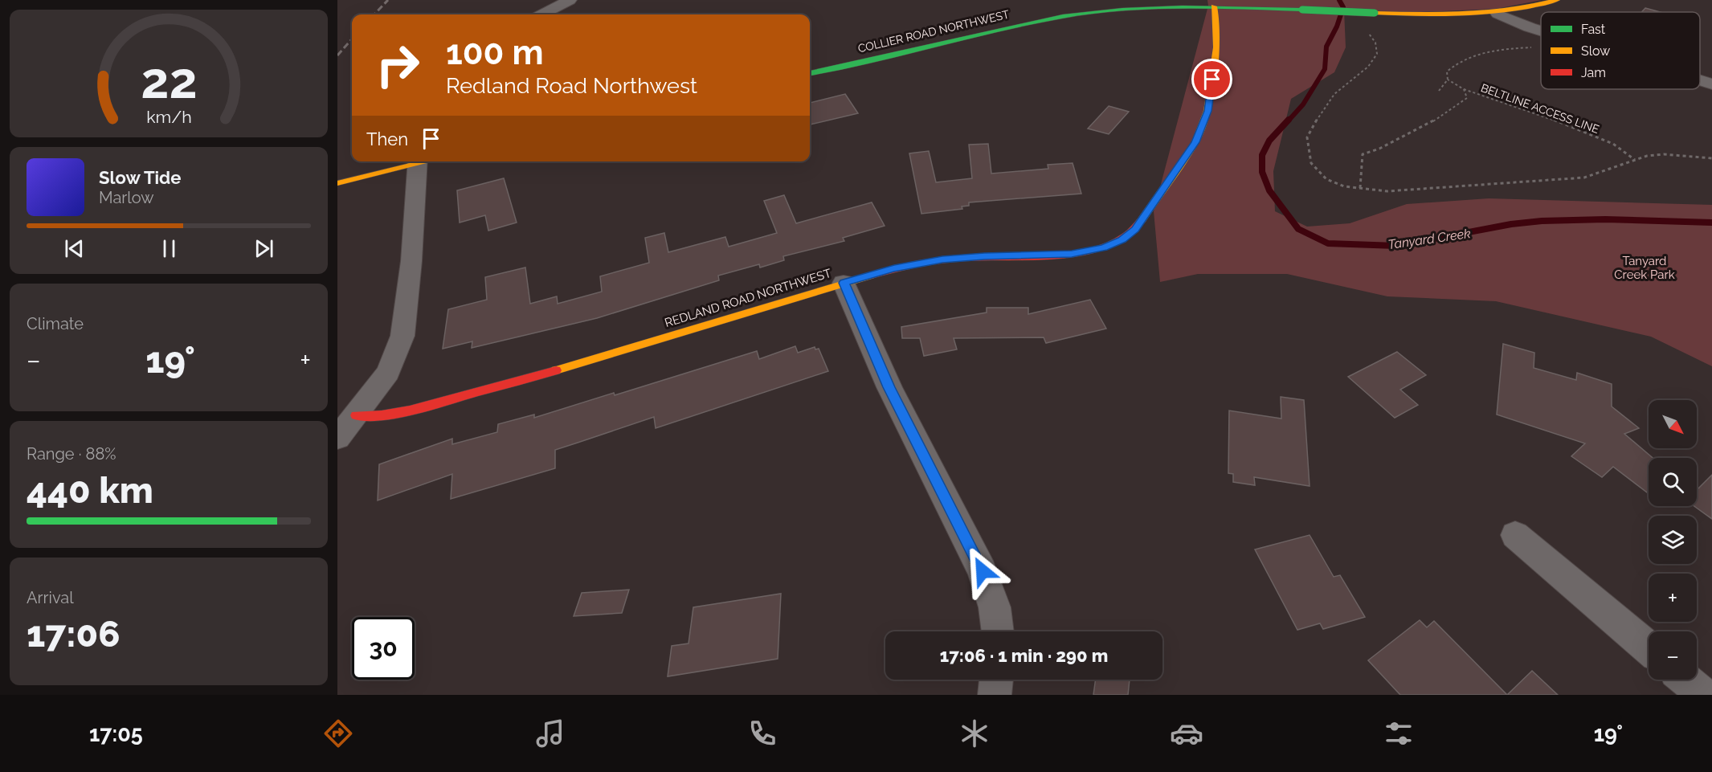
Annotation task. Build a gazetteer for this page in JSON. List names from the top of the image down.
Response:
{
  "streets": {
    "street": ["COLLIER ROAD NORTHWEST", "REDLAND ROAD NORTHWEST"],
    "path": ["BELTLINE ACCESS LINE"]
  },
  "crossings": [
    ["COLLIER ROAD NORTHWEST", "REDLAND ROAD NORTHWEST"]
  ],
  "water": ["Tanyard Creek"],
  "parks": ["Tanyard Creek Park"],
  "legend": ["Fast", "Slow", "Jam"],
  "north": "bottom right",
  "page": {
    "turn": ["100 m", "Redland Road Northwest"],
    "then": "Then",
    "song": ["Slow Tide", "Marlow"],
    "tile": [
      "Climate",
      ["Range · 88%", "440 km"],
      ["Arrival", "17:06"]
    ],
    "heat": ["−", "19°", "+"],
    "map_buttons": ["+", "−"],
    "limit": "30",
    "trip": "17:06 · 1 min · 290 m",
    "tabs": ["17:05", "19°"],
    "gauge": ["22", "km/h"]
  }
}
